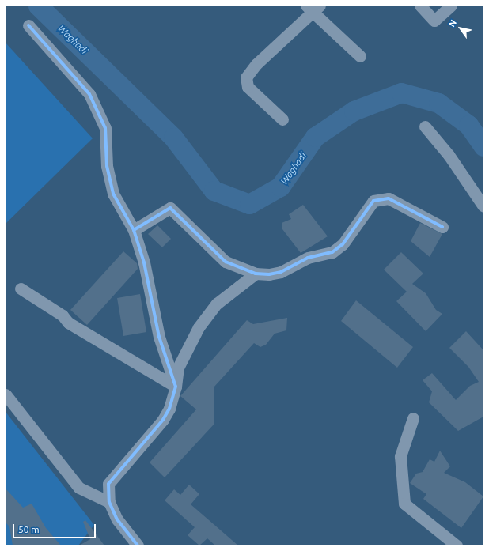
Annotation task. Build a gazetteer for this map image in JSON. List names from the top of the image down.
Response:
{
  "water": ["Waghadi"],
  "scale_bar": "50 m",
  "north": "top left"
}
